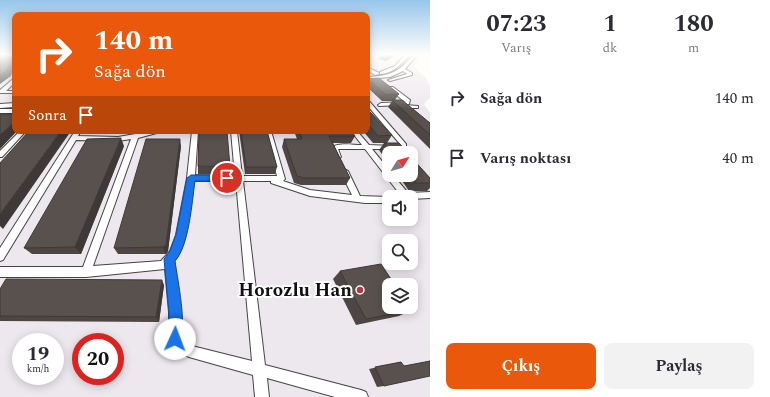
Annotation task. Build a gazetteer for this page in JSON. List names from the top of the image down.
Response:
{
  "places": ["Horozlu Han"],
  "north": "top right",
  "page": {
    "eta": [
      "07:23",
      "Varış",
      "1",
      "dk",
      "180",
      "m"
    ],
    "turn": ["140 m", "Sağa dön"],
    "list": [
      {
        "name": "Sağa dön",
        "value": "140 m"
      },
      {
        "name": "Varış noktası",
        "value": "40 m"
      }
    ],
    "then": "Sonra",
    "speed": "19 km/h",
    "limit": "20",
    "buttons": ["Çıkış", "Paylaş"]
  }
}
